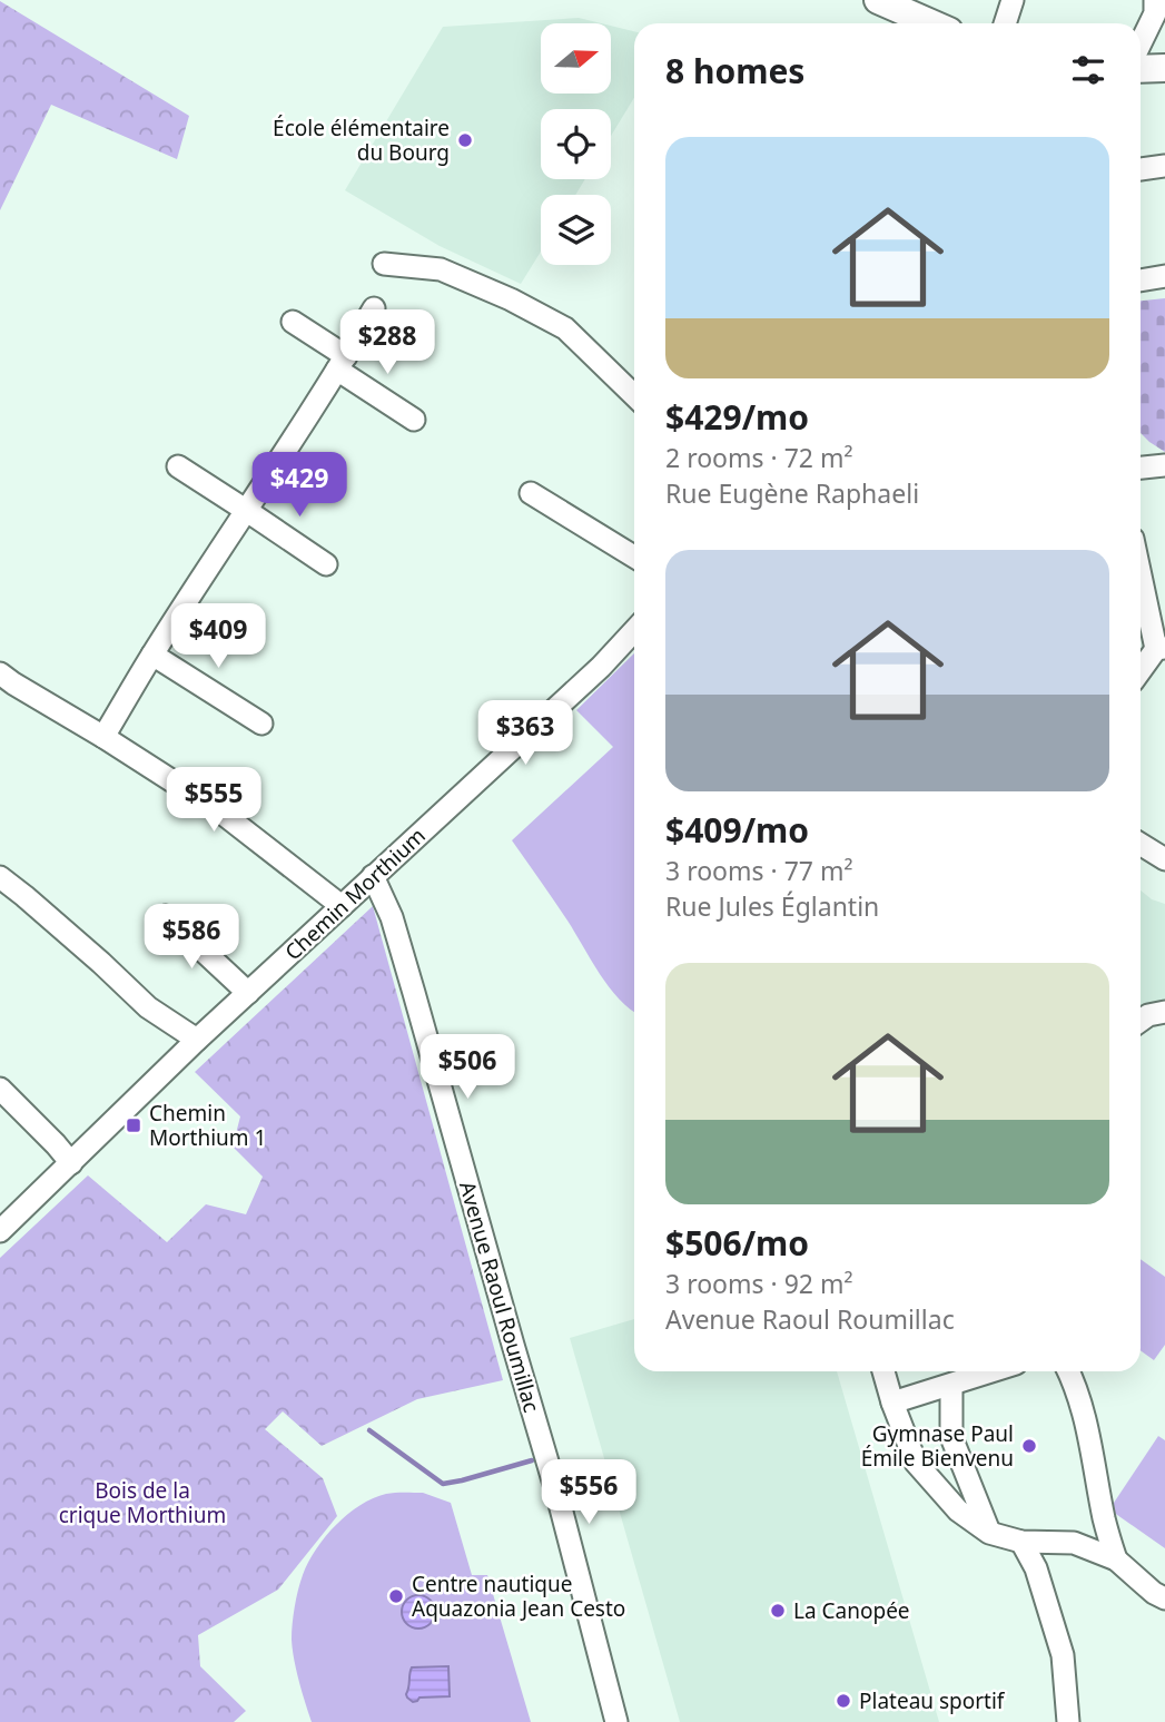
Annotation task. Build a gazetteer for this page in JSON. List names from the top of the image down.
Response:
{
  "streets": {
    "street": ["Chemin Morthium", "Avenue Raoul Roumillac"]
  },
  "crossings": [
    ["Chemin Morthium", "Avenue Raoul Roumillac"]
  ],
  "parks": ["Bois de la crique Morthium"],
  "places": {
    "other": [
      "École élémentaire du Bourg",
      "Gymnase Paul Émile Bienvenu",
      "Centre nautique Aquazonia Jean Cesto",
      "La Canopée",
      "Plateau sportif"
    ],
    "transit": ["Chemin Morthium 1"]
  },
  "north": "right",
  "page": {
    "heading": "8 homes",
    "list": [
      {
        "name": "$429/mo",
        "note": "2 rooms · 72 m² · Rue Eugène Raphaeli"
      },
      {
        "name": "$409/mo",
        "note": "3 rooms · 77 m² · Rue Jules Églantin"
      },
      {
        "name": "$506/mo",
        "note": "3 rooms · 92 m² · Avenue Raoul Roumillac"
      }
    ],
    "price": [
      "$288",
      "$429",
      "$409",
      "$363",
      "$555",
      "$586",
      "$506",
      "$556"
    ]
  }
}
